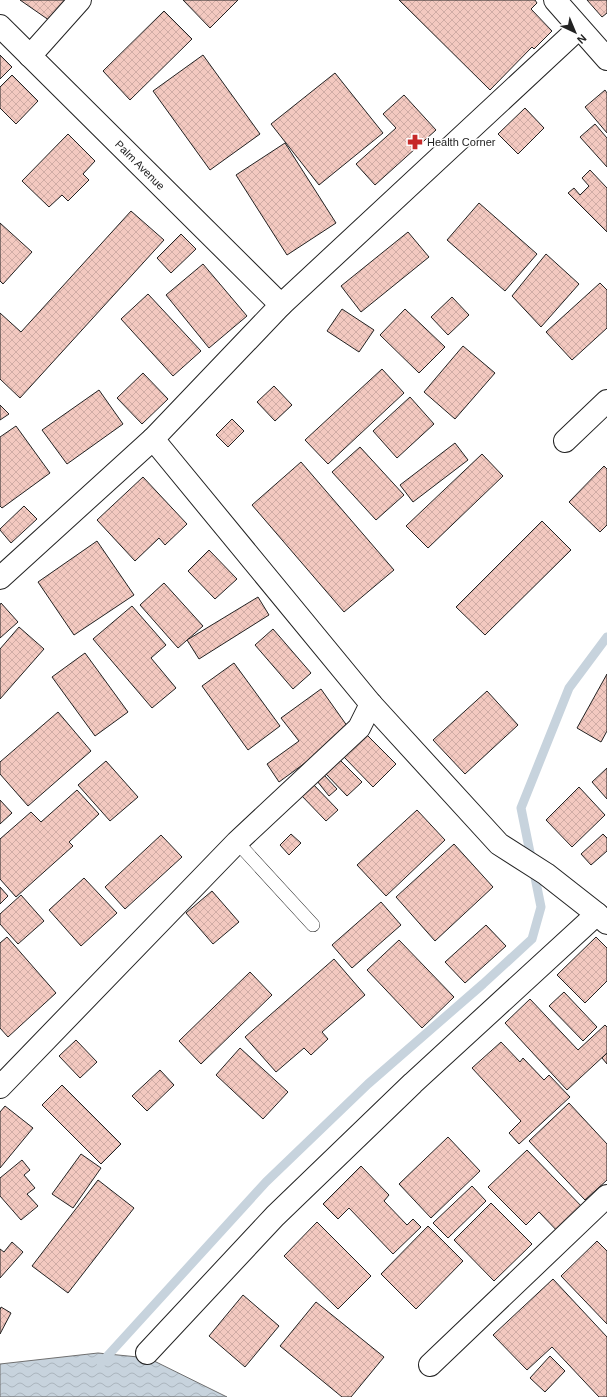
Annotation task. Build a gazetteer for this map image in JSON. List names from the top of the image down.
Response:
{
  "streets": {
    "street": ["Palm Avenue"]
  },
  "places": {
    "pharmacy": ["Health Corner"]
  },
  "north": "bottom right"
}
